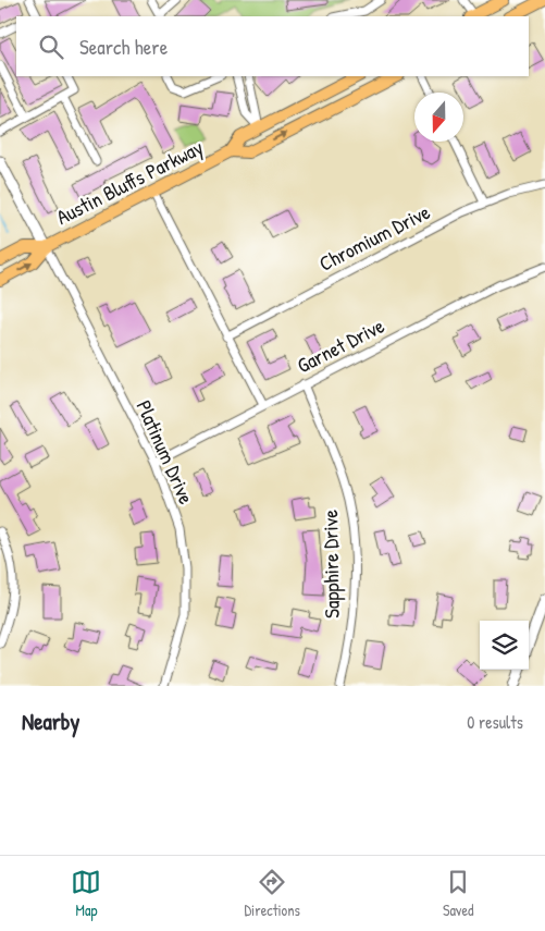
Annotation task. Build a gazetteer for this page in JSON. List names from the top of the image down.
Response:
{
  "streets": {
    "main road": ["Austin Bluffs Parkway"],
    "street": [
      "Chromium Drive",
      "Garnet Drive",
      "Platinum Drive",
      "Sapphire Drive"
    ]
  },
  "crossings": [
    ["Austin Bluffs Parkway", "Platinum Drive"],
    ["Garnet Drive", "Platinum Drive"],
    ["Garnet Drive", "Sapphire Drive"]
  ],
  "north": "bottom",
  "page": {
    "search": "Search here",
    "heading": ["Nearby", "0 results"],
    "nav": ["Map", "Directions", "Saved"]
  }
}
